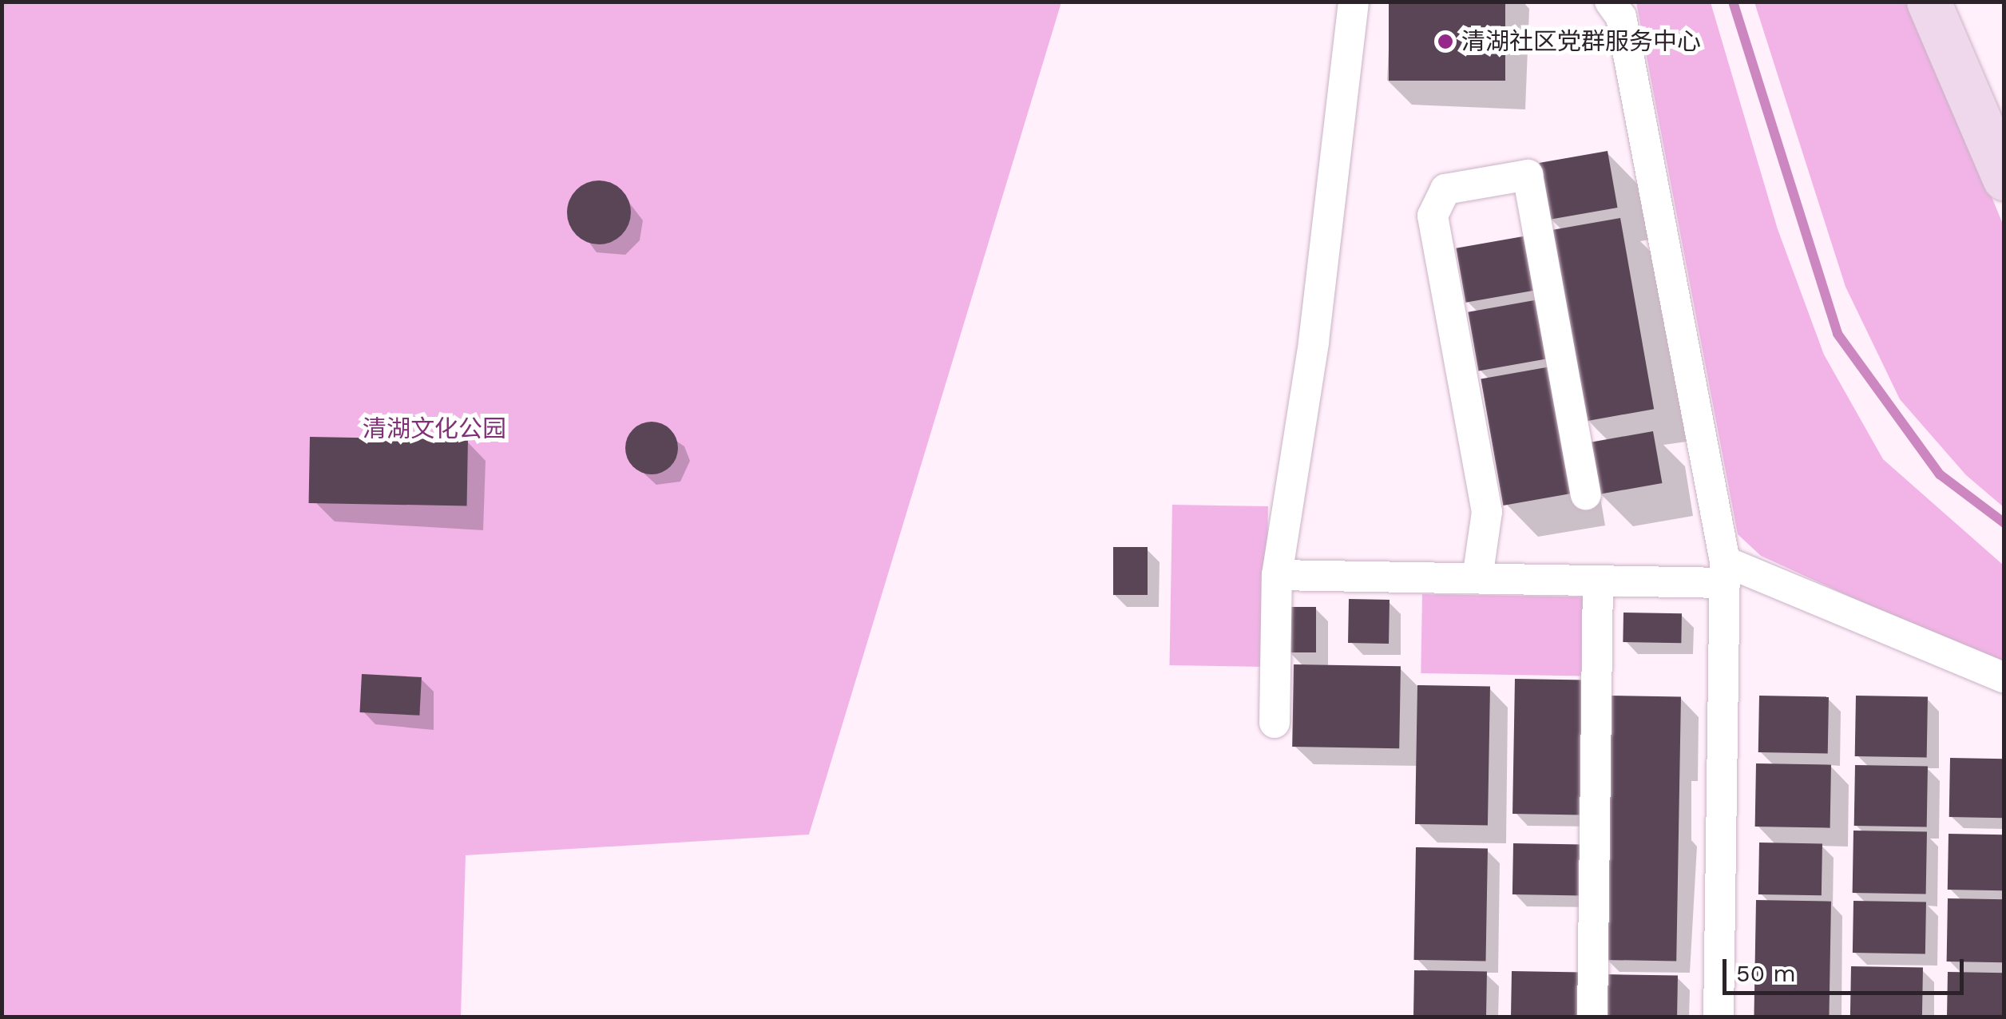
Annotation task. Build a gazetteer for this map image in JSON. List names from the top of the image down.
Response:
{
  "parks": ["清湖文化公园"],
  "places": ["清湖社区党群服务中心"],
  "scale_bar": "50 m"
}
